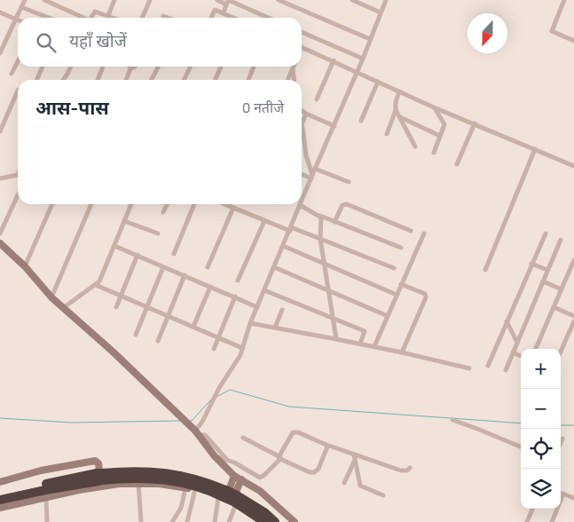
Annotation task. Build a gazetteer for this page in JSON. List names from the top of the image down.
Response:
{
  "north": "bottom",
  "page": {
    "search": "यहाँ खोजें",
    "heading": ["आस-पास", "0 नतीजे"],
    "map_buttons": ["+", "−"]
  }
}
